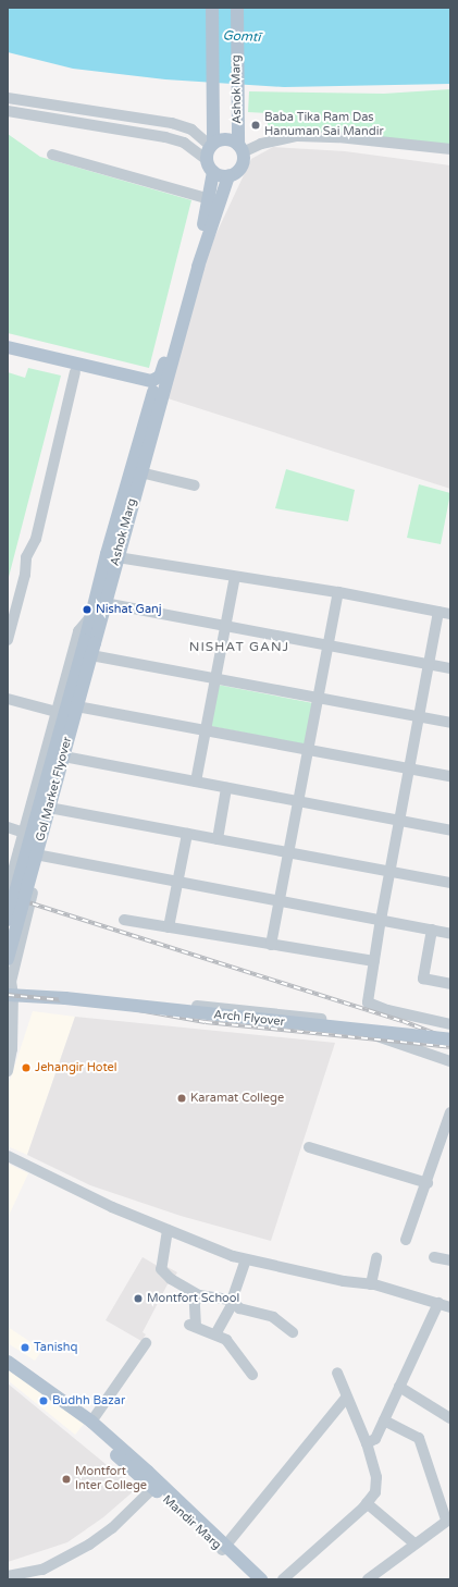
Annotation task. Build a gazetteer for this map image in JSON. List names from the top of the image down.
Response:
{
  "streets": {
    "main road": [
      "Ashok Marg",
      "Gol Market Flyover",
      "Arch Flyover",
      "Mandir Marg"
    ]
  },
  "crossings": [
    ["Ashok Marg", "Gol Market Flyover"],
    ["Ashok Marg", "Arch Flyover"]
  ],
  "districts": ["NISHAT GANJ"],
  "water": ["Gomtī"],
  "places": [
    "Baba Tika Ram Das Hanuman Sai Mandir",
    "Nishat Ganj",
    "Jehangir Hotel",
    "Karamat College",
    "Montfort School",
    "Tanishq",
    "Budhh Bazar",
    "Montfort Inter College"
  ]
}
